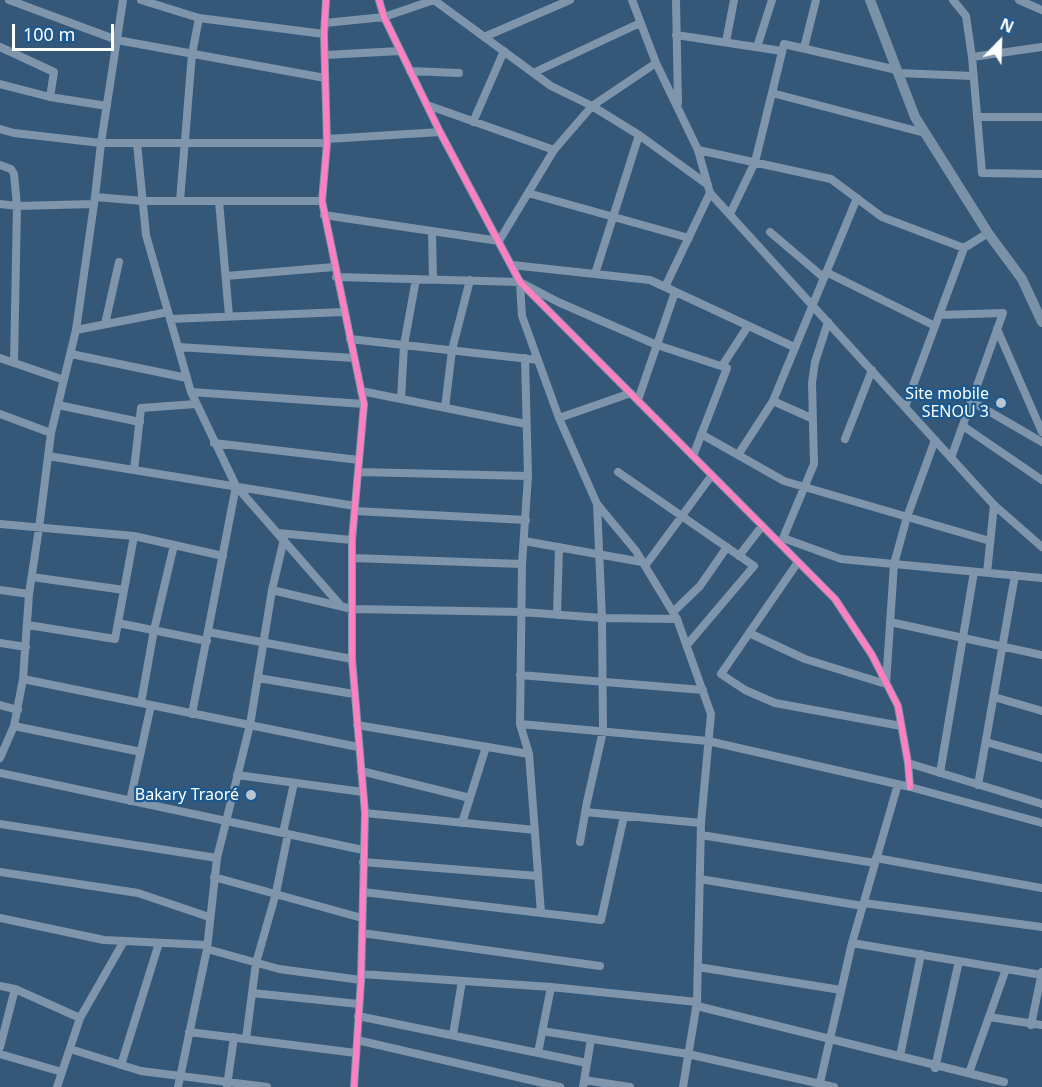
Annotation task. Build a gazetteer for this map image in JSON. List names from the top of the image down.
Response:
{
  "places": ["Site mobile SENOU 3", "Bakary Traoré"],
  "scale_bar": "100 m",
  "north": "top right"
}
